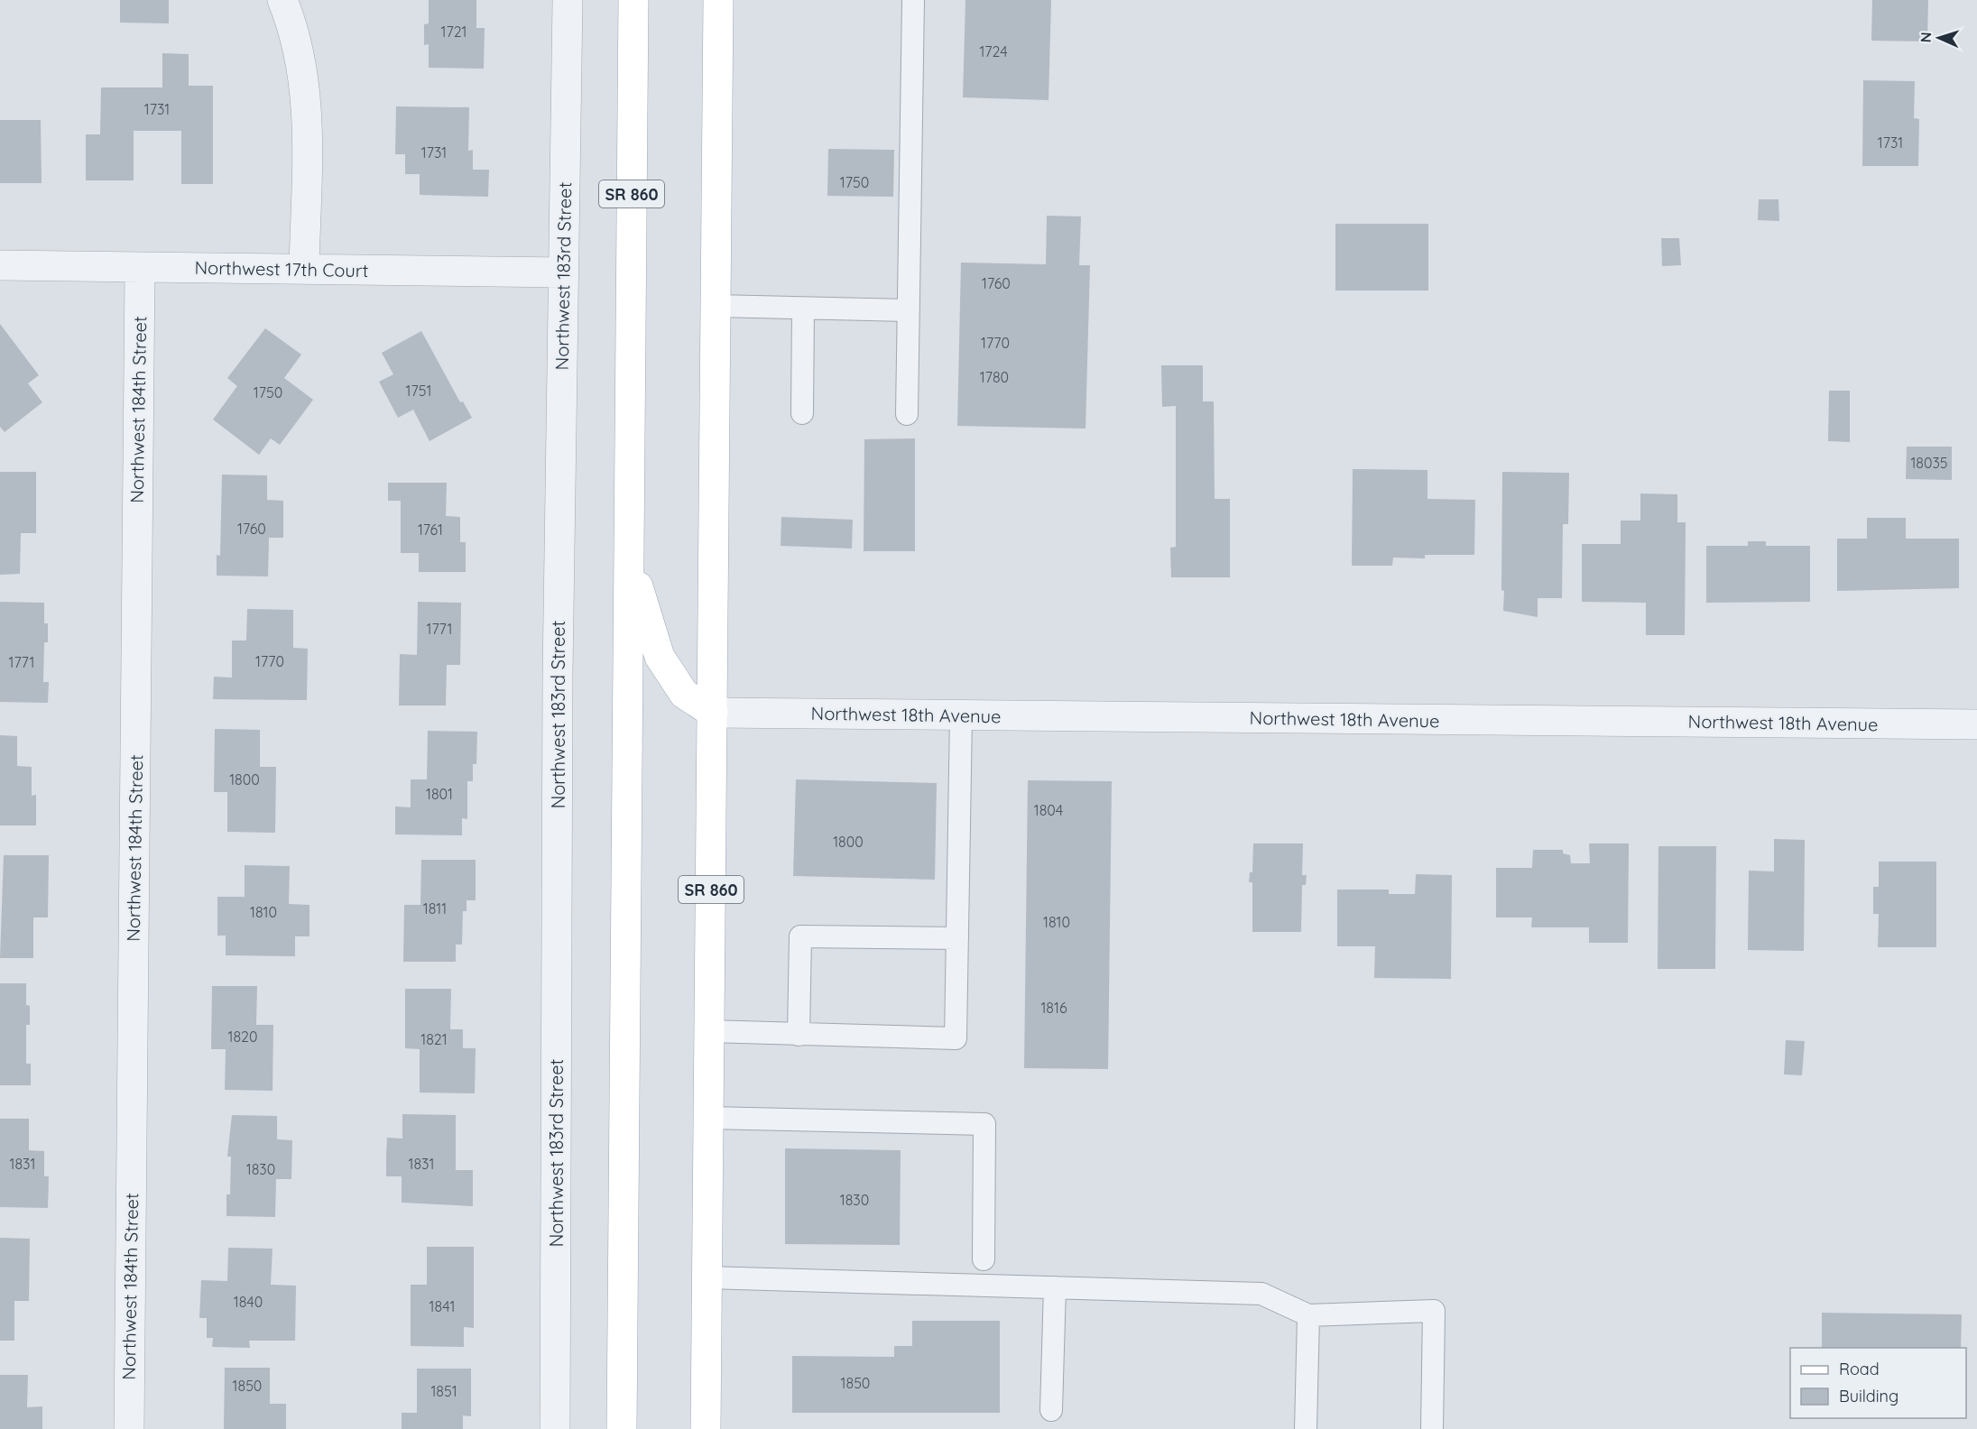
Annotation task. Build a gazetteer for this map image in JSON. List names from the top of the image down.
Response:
{
  "streets": {
    "main road": ["SR 860"],
    "street": [
      "Northwest 17th Court",
      "Northwest 183rd Street",
      "Northwest 184th Street",
      "Northwest 18th Avenue"
    ]
  },
  "crossings": [
    ["SR 860", "Northwest 18th Avenue"],
    ["Northwest 17th Court", "Northwest 183rd Street"],
    ["Northwest 17th Court", "Northwest 184th Street"]
  ],
  "house_numbers": [
    "1721",
    "1724",
    "1731",
    "1731",
    "1731",
    "1750",
    "1760",
    "1770",
    "1780",
    "1751",
    "1750",
    "18035",
    "1760",
    "1761",
    "1771",
    "1770",
    "1771",
    "1800",
    "1801",
    "1804",
    "1800",
    "1811",
    "1810",
    "1810",
    "1816",
    "1820",
    "1821",
    "1831",
    "1831",
    "1830",
    "1830",
    "1840",
    "1841",
    "1850",
    "1850",
    "1851"
  ],
  "legend": ["Road", "Building"],
  "north": "left"
}
